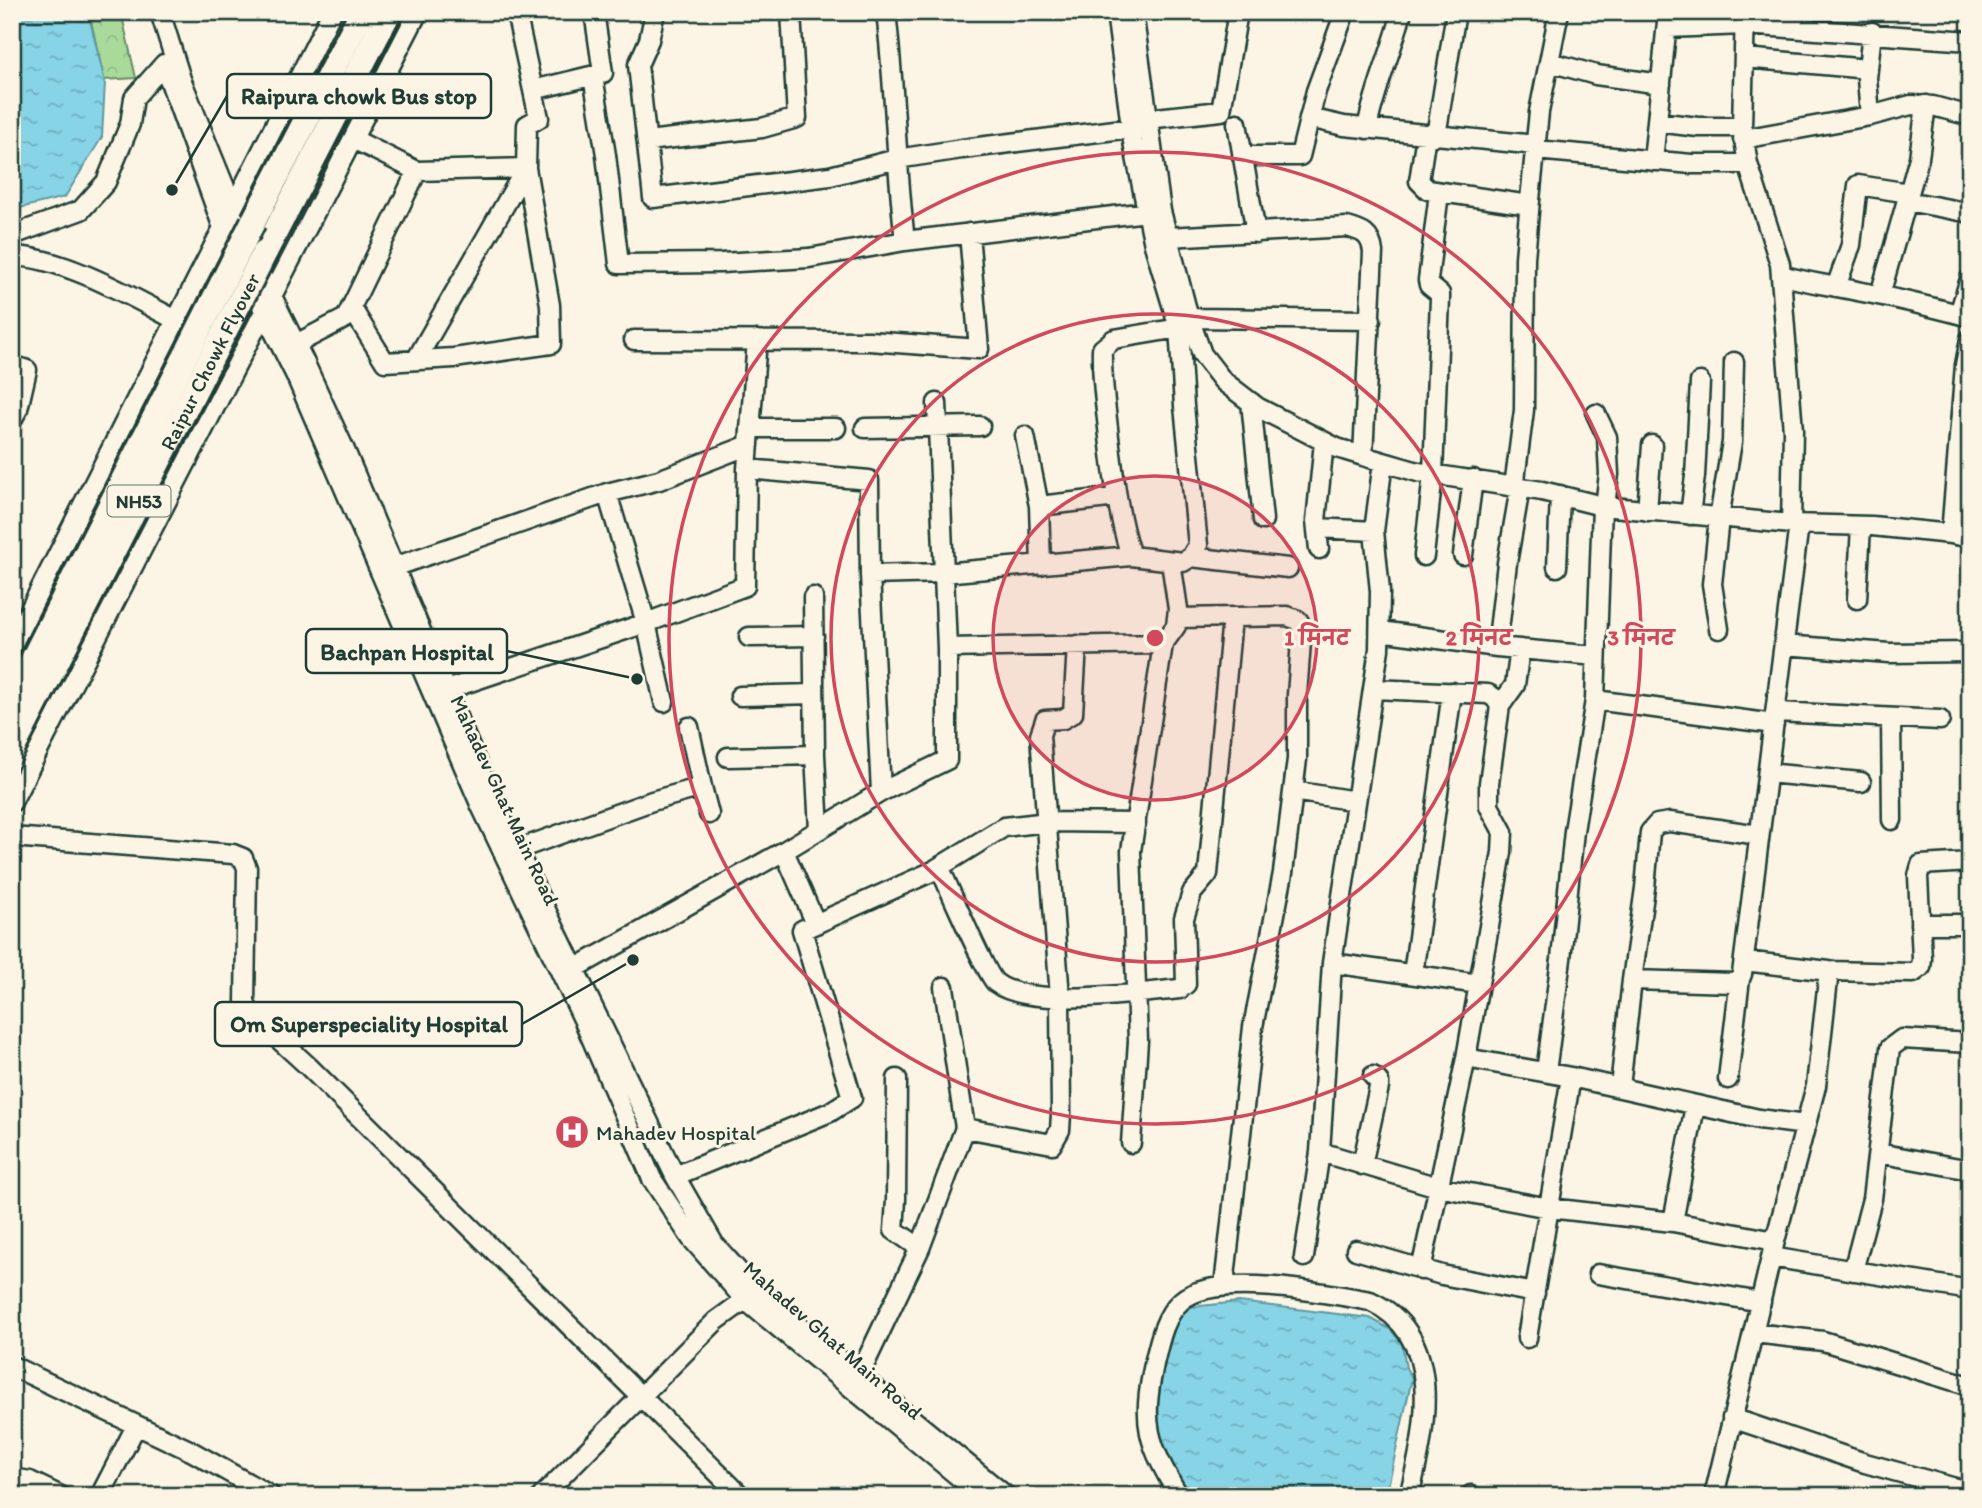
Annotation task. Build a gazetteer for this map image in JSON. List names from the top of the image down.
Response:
{
  "streets": {
    "highway": ["Raipur Chowk Flyover", "NH53"],
    "street": ["Mahadev Ghat Main Road"]
  },
  "places": {
    "other": ["Raipura chowk Bus stop", "Bachpan Hospital", "Om Superspeciality Hospital"],
    "hospital": ["Mahadev Hospital"]
  },
  "rings": ["1 मिनट", "2 मिनट", "3 मिनट"]
}
